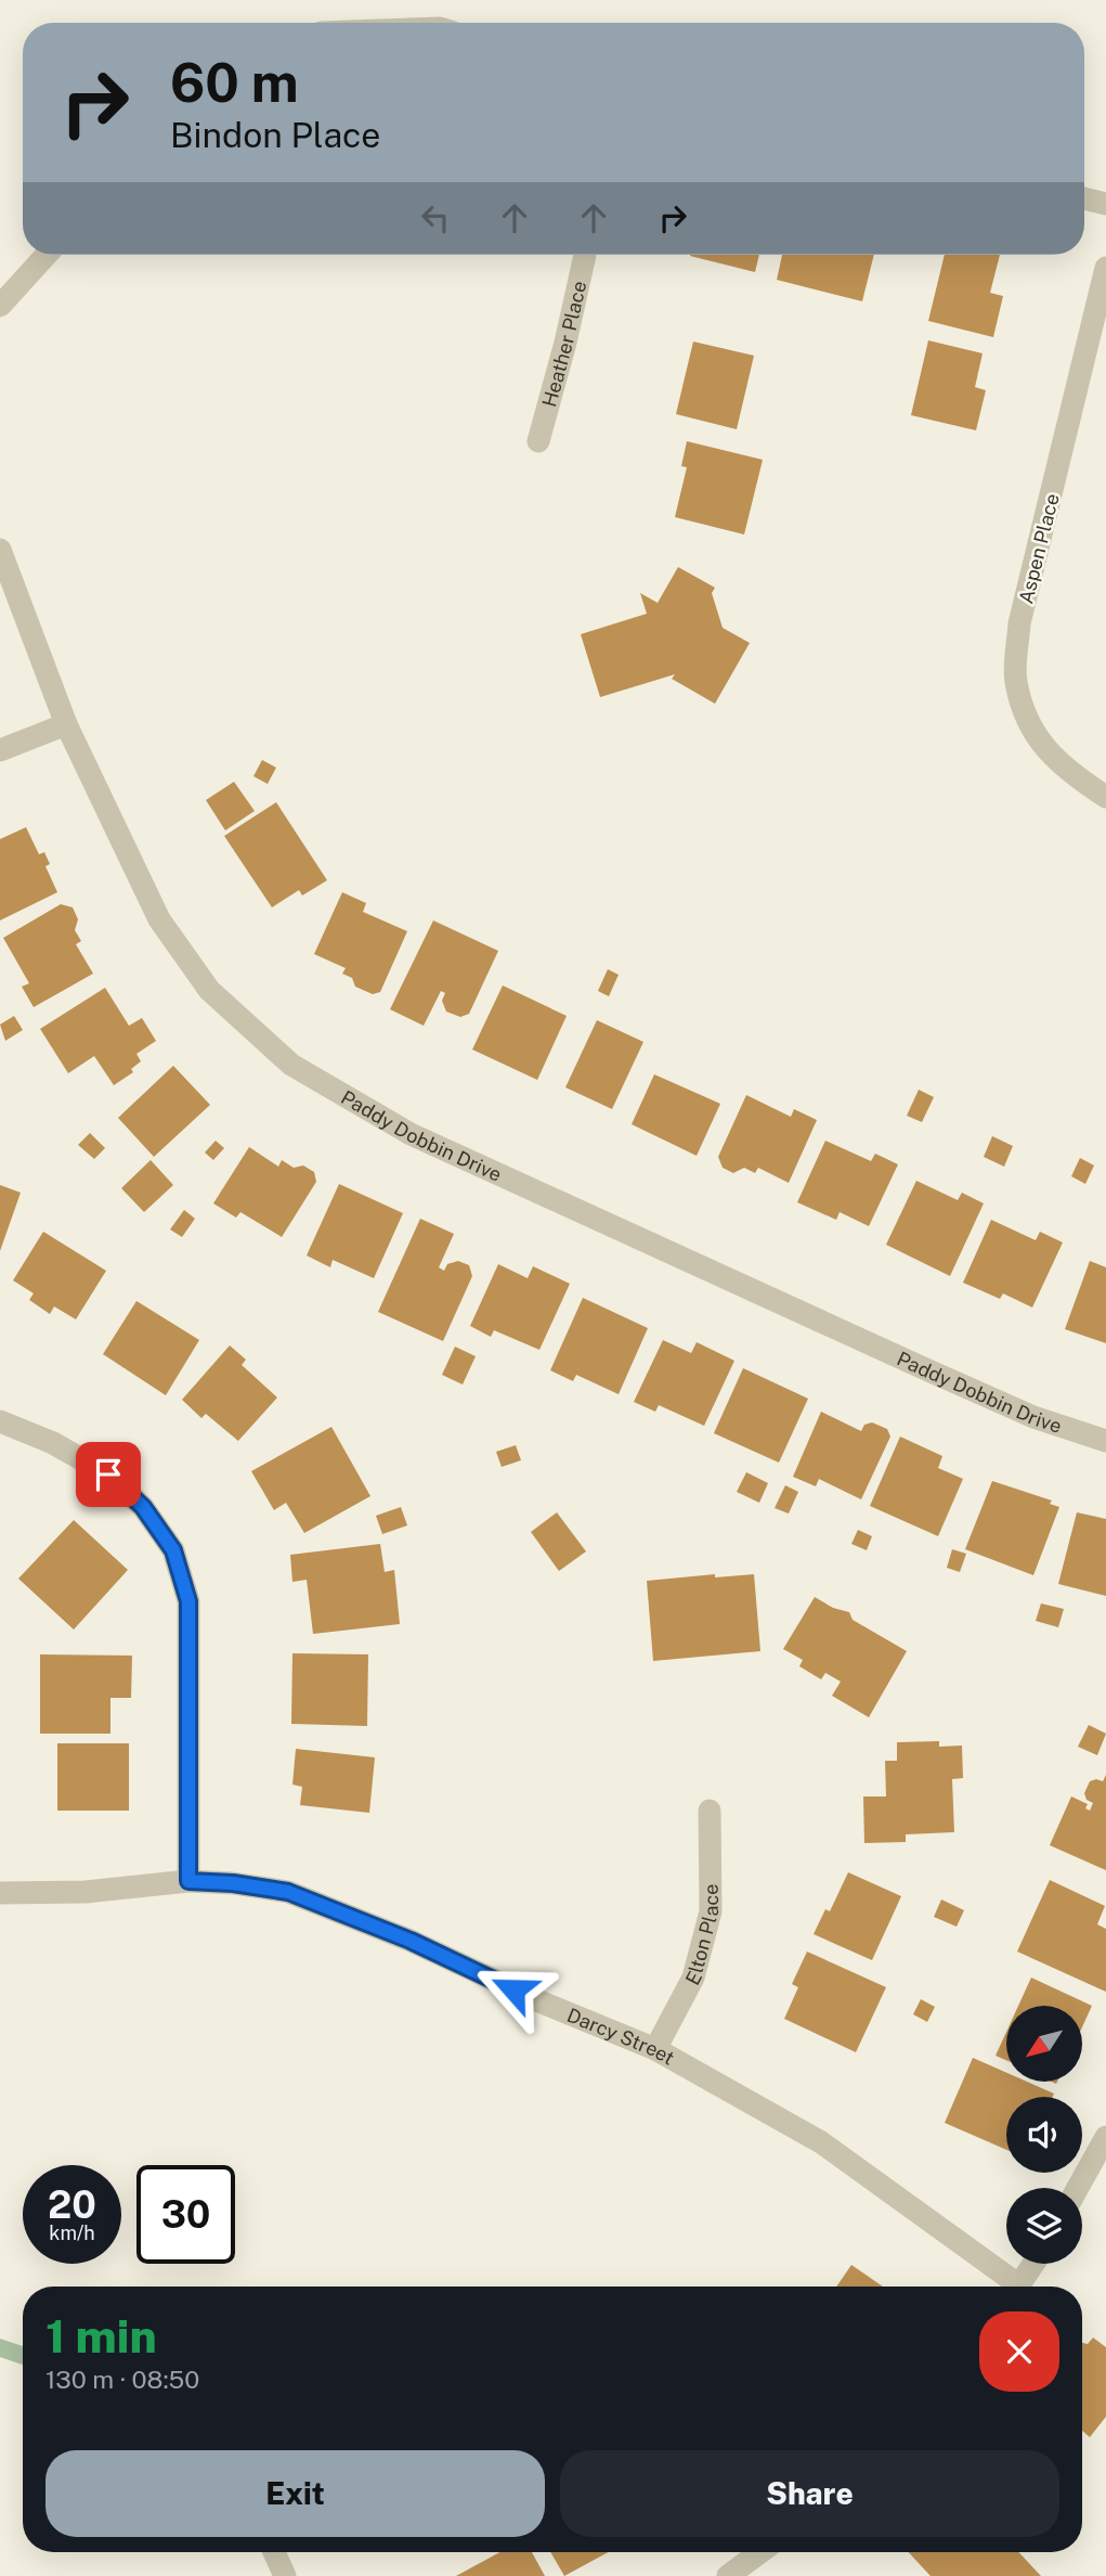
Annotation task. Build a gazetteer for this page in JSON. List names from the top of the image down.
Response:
{
  "streets": {
    "street": [
      "Heather Place",
      "Aspen Place",
      "Paddy Dobbin Drive",
      "Elton Place",
      "Darcy Street"
    ]
  },
  "crossings": [
    ["Elton Place", "Darcy Street"]
  ],
  "north": "bottom left",
  "page": {
    "turn": ["60 m", "Bindon Place"],
    "speed": "20 km/h",
    "limit": "30",
    "heading": ["1 min", "130 m · 08:50"],
    "buttons": ["Exit", "Share"]
  }
}
